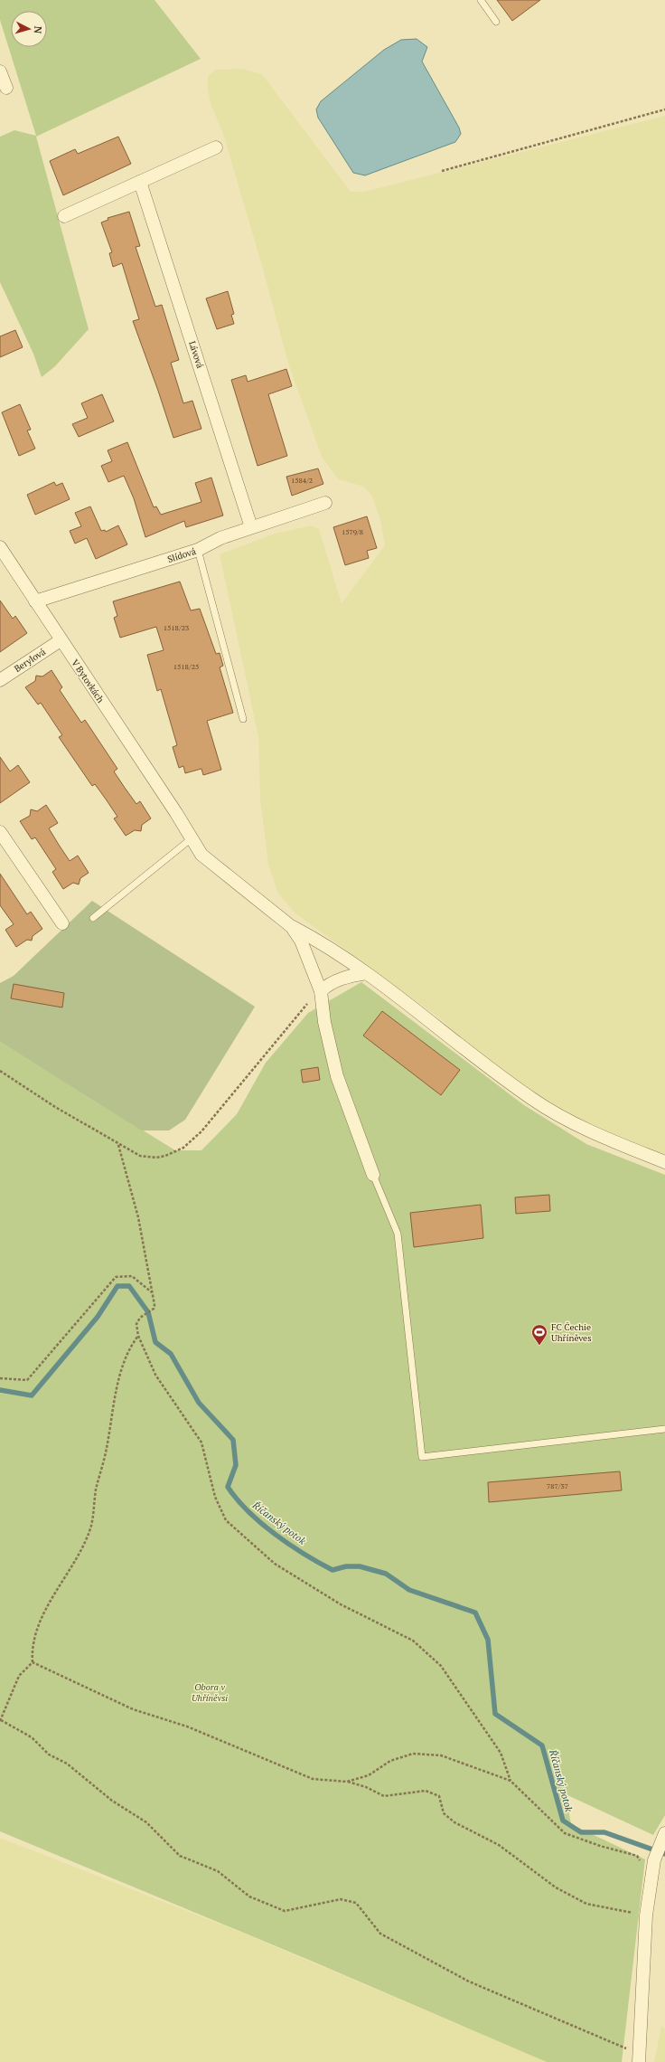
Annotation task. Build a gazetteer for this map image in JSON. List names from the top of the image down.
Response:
{
  "streets": {
    "street": [
      "Lávová",
      "Slídová",
      "Berylová",
      "V Bytovkách"
    ]
  },
  "crossings": [
    ["Lávová", "Slídová"],
    ["Slídová", "V Bytovkách"],
    ["Berylová", "V Bytovkách"]
  ],
  "water": ["Říčanský potok"],
  "parks": ["Obora v Uhříněvsi"],
  "places": {
    "sports": ["FC Čechie Uhříněves"]
  },
  "house_numbers": [
    "1584/2",
    "1579/8",
    "1518/23",
    "1518/25",
    "787/37"
  ],
  "north": "right"
}
